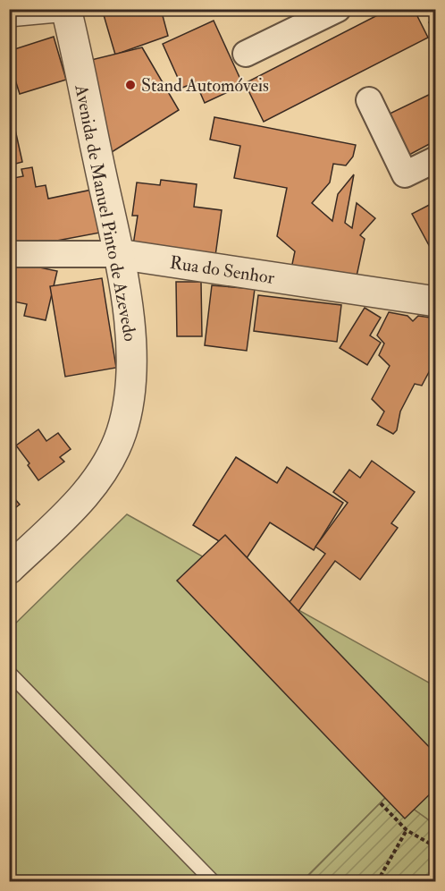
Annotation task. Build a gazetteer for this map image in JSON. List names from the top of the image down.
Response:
{
  "streets": {
    "street": ["Avenida de Manuel Pinto de Azevedo", "Rua do Senhor"]
  },
  "crossings": [
    ["Avenida de Manuel Pinto de Azevedo", "Rua do Senhor"]
  ],
  "places": ["Stand Automóveis"]
}
